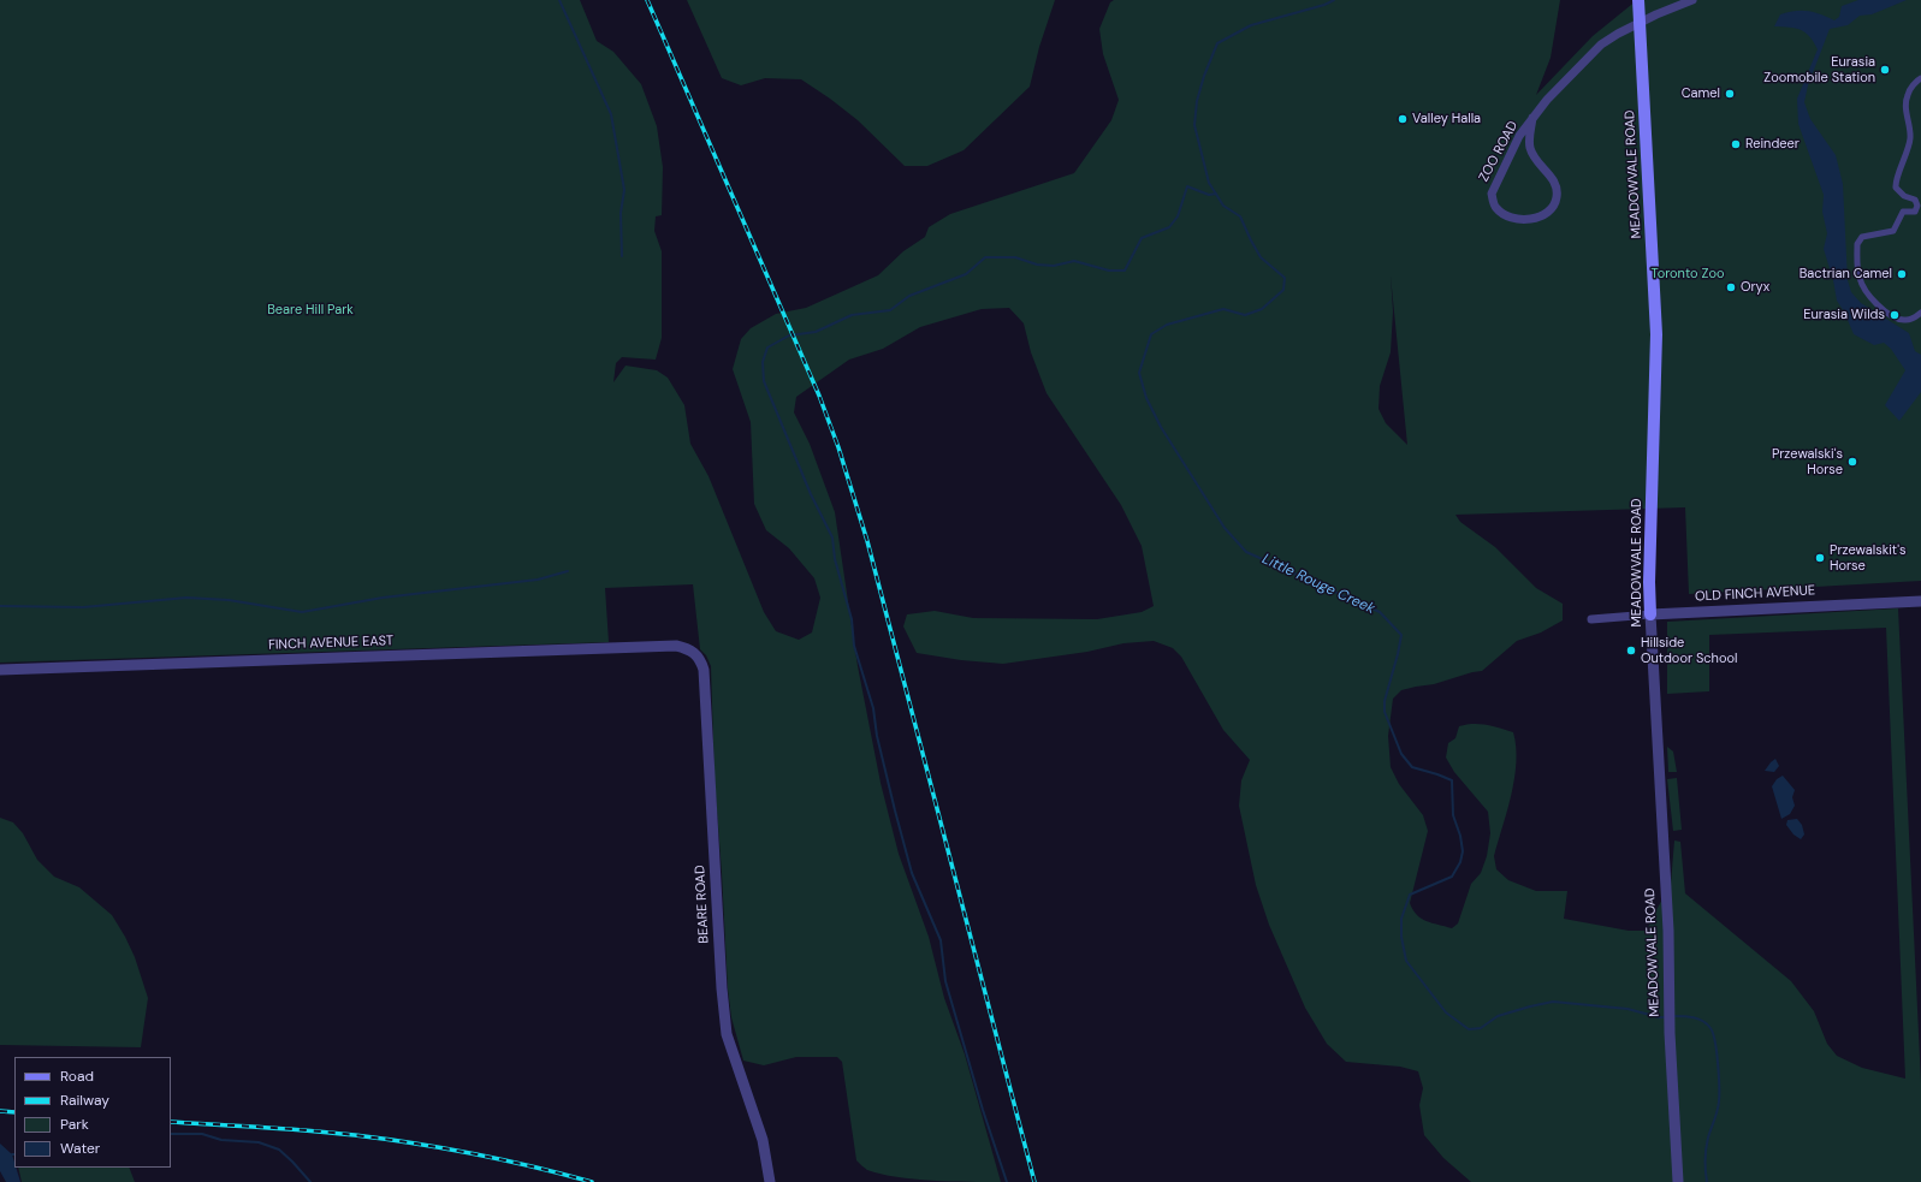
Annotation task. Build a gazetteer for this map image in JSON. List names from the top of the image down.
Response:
{
  "streets": {
    "main road": ["MEADOWVALE ROAD"],
    "street": [
      "ZOO ROAD",
      "OLD FINCH AVENUE",
      "FINCH AVENUE EAST",
      "BEARE ROAD"
    ]
  },
  "crossings": [
    ["ZOO ROAD", "MEADOWVALE ROAD"],
    ["MEADOWVALE ROAD", "OLD FINCH AVENUE"],
    ["FINCH AVENUE EAST", "BEARE ROAD"]
  ],
  "water": ["Little Rouge Creek"],
  "parks": ["Toronto Zoo", "Beare Hill Park"],
  "places": [
    "Eurasia Zoomobile Station",
    "Camel",
    "Valley Halla",
    "Reindeer",
    "Bactrian Camel",
    "Oryx",
    "Eurasia Wilds",
    "Przewalski's Horse",
    "Przewalskit's Horse",
    "Hillside Outdoor School"
  ],
  "legend": [
    "Road",
    "Railway",
    "Park",
    "Water"
  ]
}
